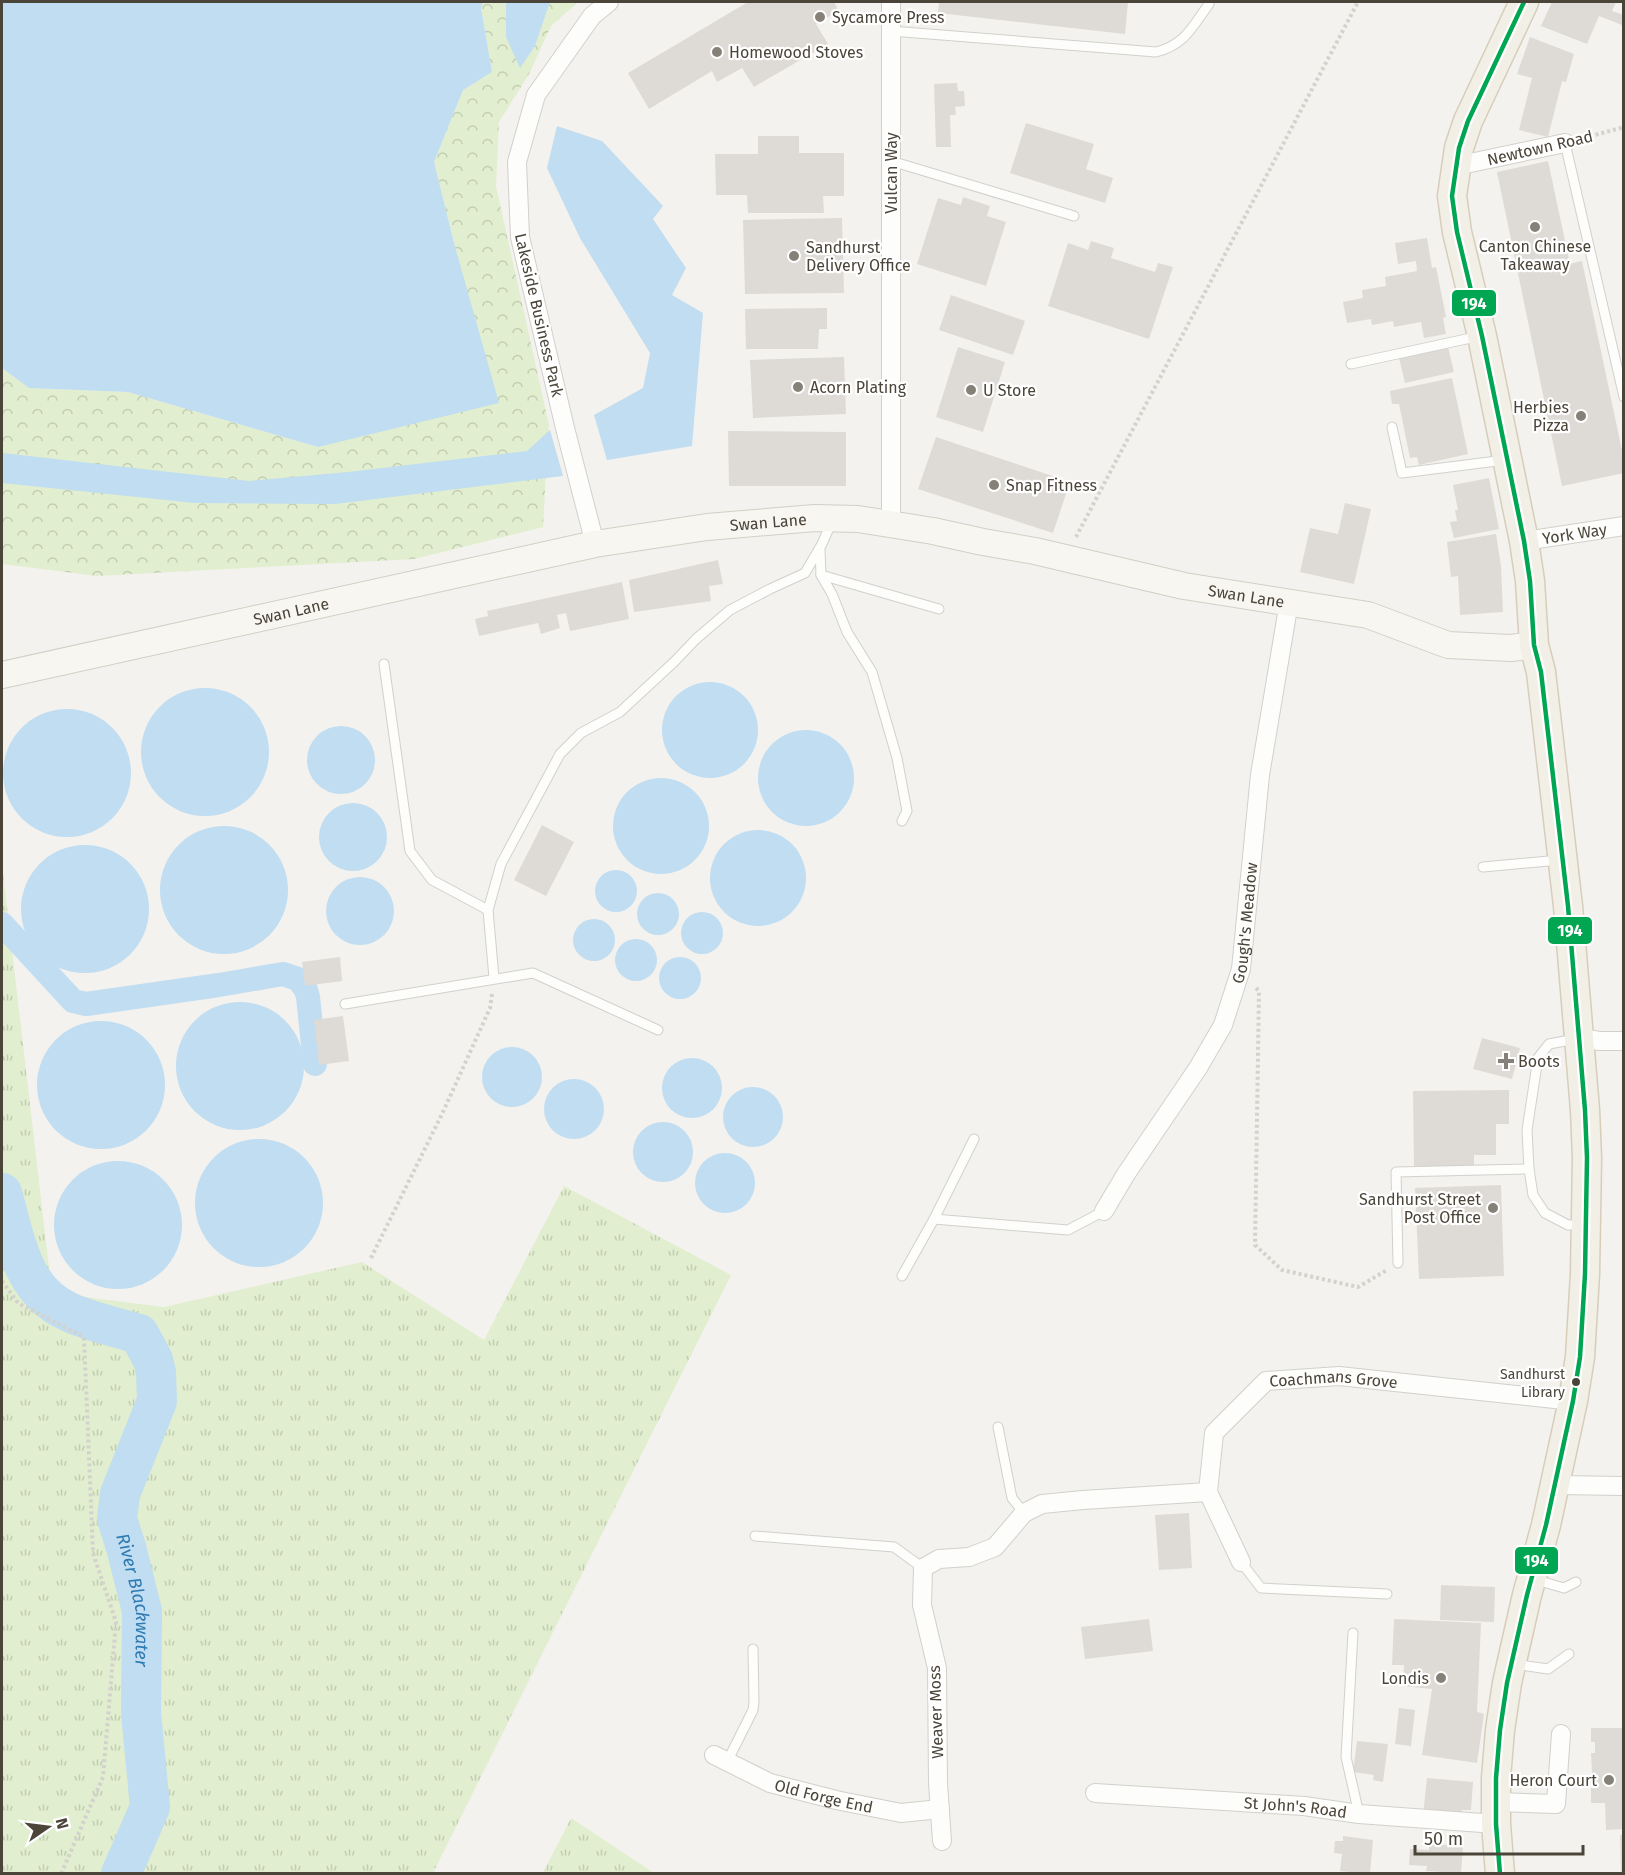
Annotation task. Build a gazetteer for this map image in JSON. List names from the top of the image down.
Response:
{
  "streets": {
    "street": [
      "Newtown Road",
      "Vulcan Way",
      "Lakeside Business Park",
      "Swan Lane",
      "York Way",
      "Gough's Meadow",
      "Coachmans Grove",
      "Weaver Moss",
      "Old Forge End",
      "St John's Road"
    ]
  },
  "crossings": [
    ["Vulcan Way", "Swan Lane"],
    ["Lakeside Business Park", "Swan Lane"],
    ["Swan Lane", "Gough's Meadow"],
    ["Weaver Moss", "Old Forge End"]
  ],
  "water": ["River Blackwater"],
  "places": {
    "other": [
      "Sycamore Press",
      "Homewood Stoves",
      "Canton Chinese Takeaway",
      "Sandhurst Delivery Office",
      "Acorn Plating",
      "U Store",
      "Herbies Pizza",
      "Snap Fitness",
      "Sandhurst Street Post Office",
      "Sandhurst Library",
      "Londis",
      "Heron Court"
    ],
    "health": ["Boots"]
  },
  "lines": ["transit line 194"],
  "scale_bar": "50 m",
  "north": "right"
}
